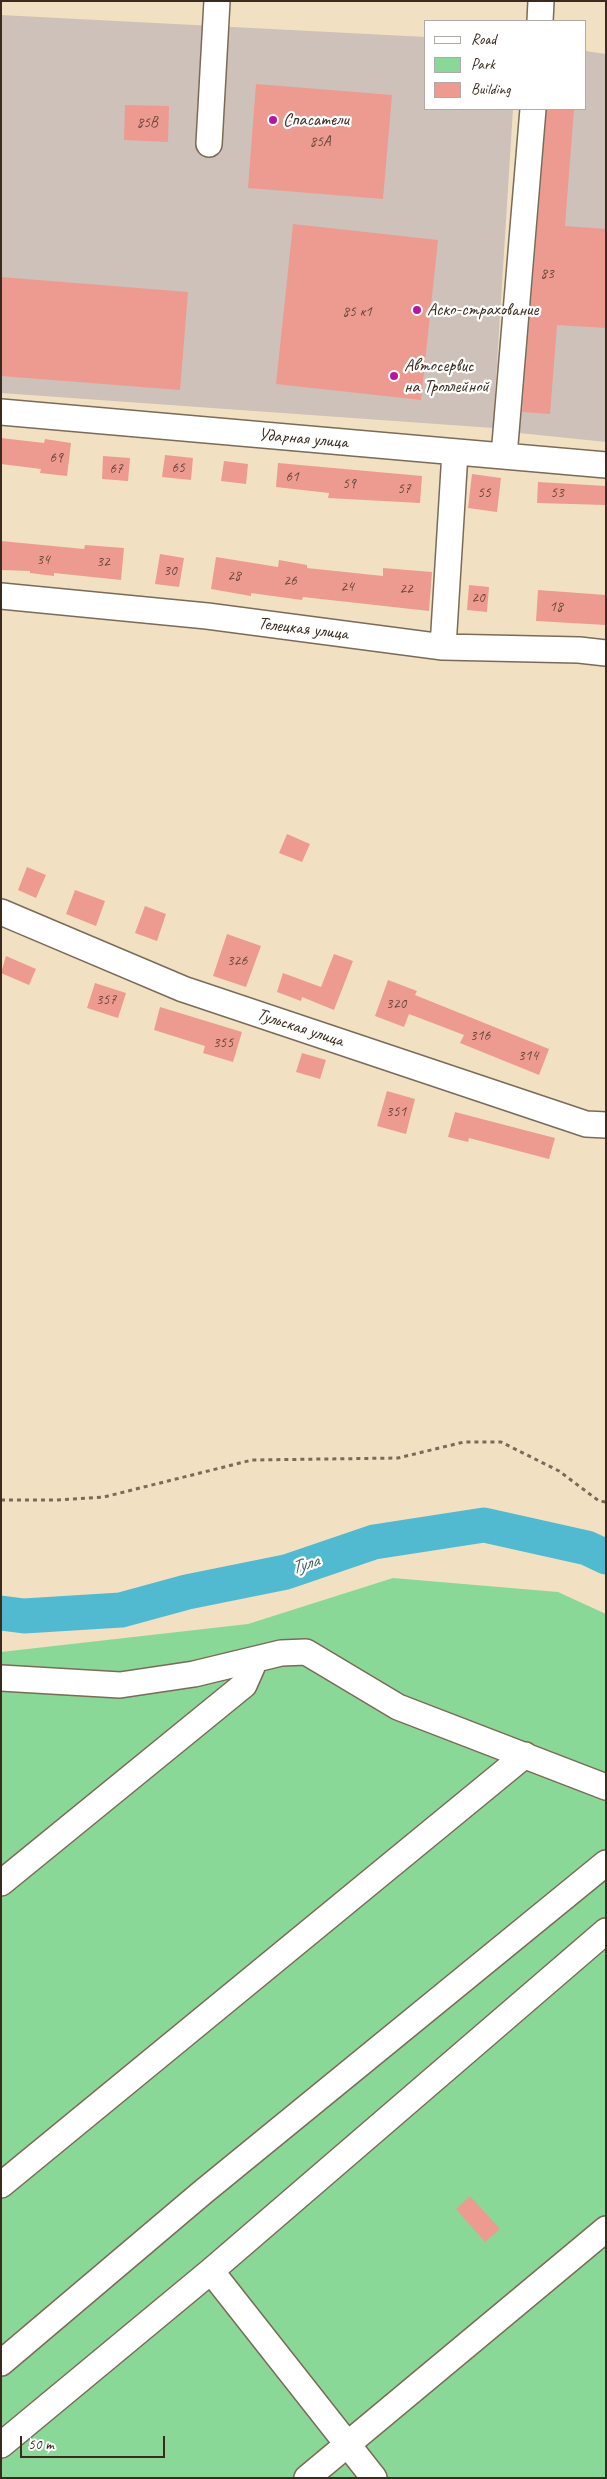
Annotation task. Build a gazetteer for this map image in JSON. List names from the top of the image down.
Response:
{
  "streets": {
    "street": ["Ударная улица", "Телецкая улица", "Тульская улица"]
  },
  "water": ["Тула"],
  "places": ["Спасатели", "Аско-страхование", "Автосервис на Троллейной"],
  "house_numbers": [
    "85В",
    "85А",
    "83",
    "85 к1",
    "69",
    "65",
    "67",
    "61",
    "59",
    "57",
    "55",
    "53",
    "34",
    "32",
    "30",
    "28",
    "26",
    "24",
    "22",
    "20",
    "18",
    "326",
    "357",
    "320",
    "316",
    "355",
    "314",
    "351"
  ],
  "legend": ["Road", "Park", "Building"],
  "scale_bar": "50 m"
}
